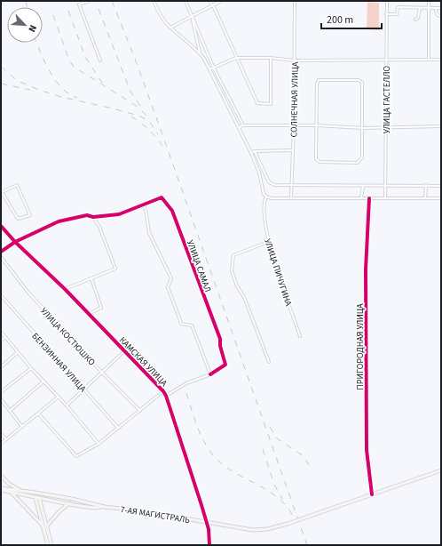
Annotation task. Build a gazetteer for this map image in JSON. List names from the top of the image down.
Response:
{
  "streets": {
    "main road": ["7-АЯ МАГИСТРАЛЬ"],
    "street": [
      "СОЛНЕЧНАЯ УЛИЦА",
      "УЛИЦА ГАСТЕЛЛО",
      "УЛИЦА САМАЛ",
      "УЛИЦА ПИЧУГИНА",
      "УЛИЦА КОСТЮШКО",
      "ПРИГОРОДНАЯ УЛИЦА",
      "КАМСКАЯ УЛИЦА",
      "БЕНЗИННАЯ УЛИЦА"
    ]
  },
  "crossings": [
    ["ПРИГОРОДНАЯ УЛИЦА", "7-АЯ МАГИСТРАЛЬ"],
    ["КАМСКАЯ УЛИЦА", "7-АЯ МАГИСТРАЛЬ"]
  ],
  "scale_bar": "200 m",
  "north": "bottom right"
}
